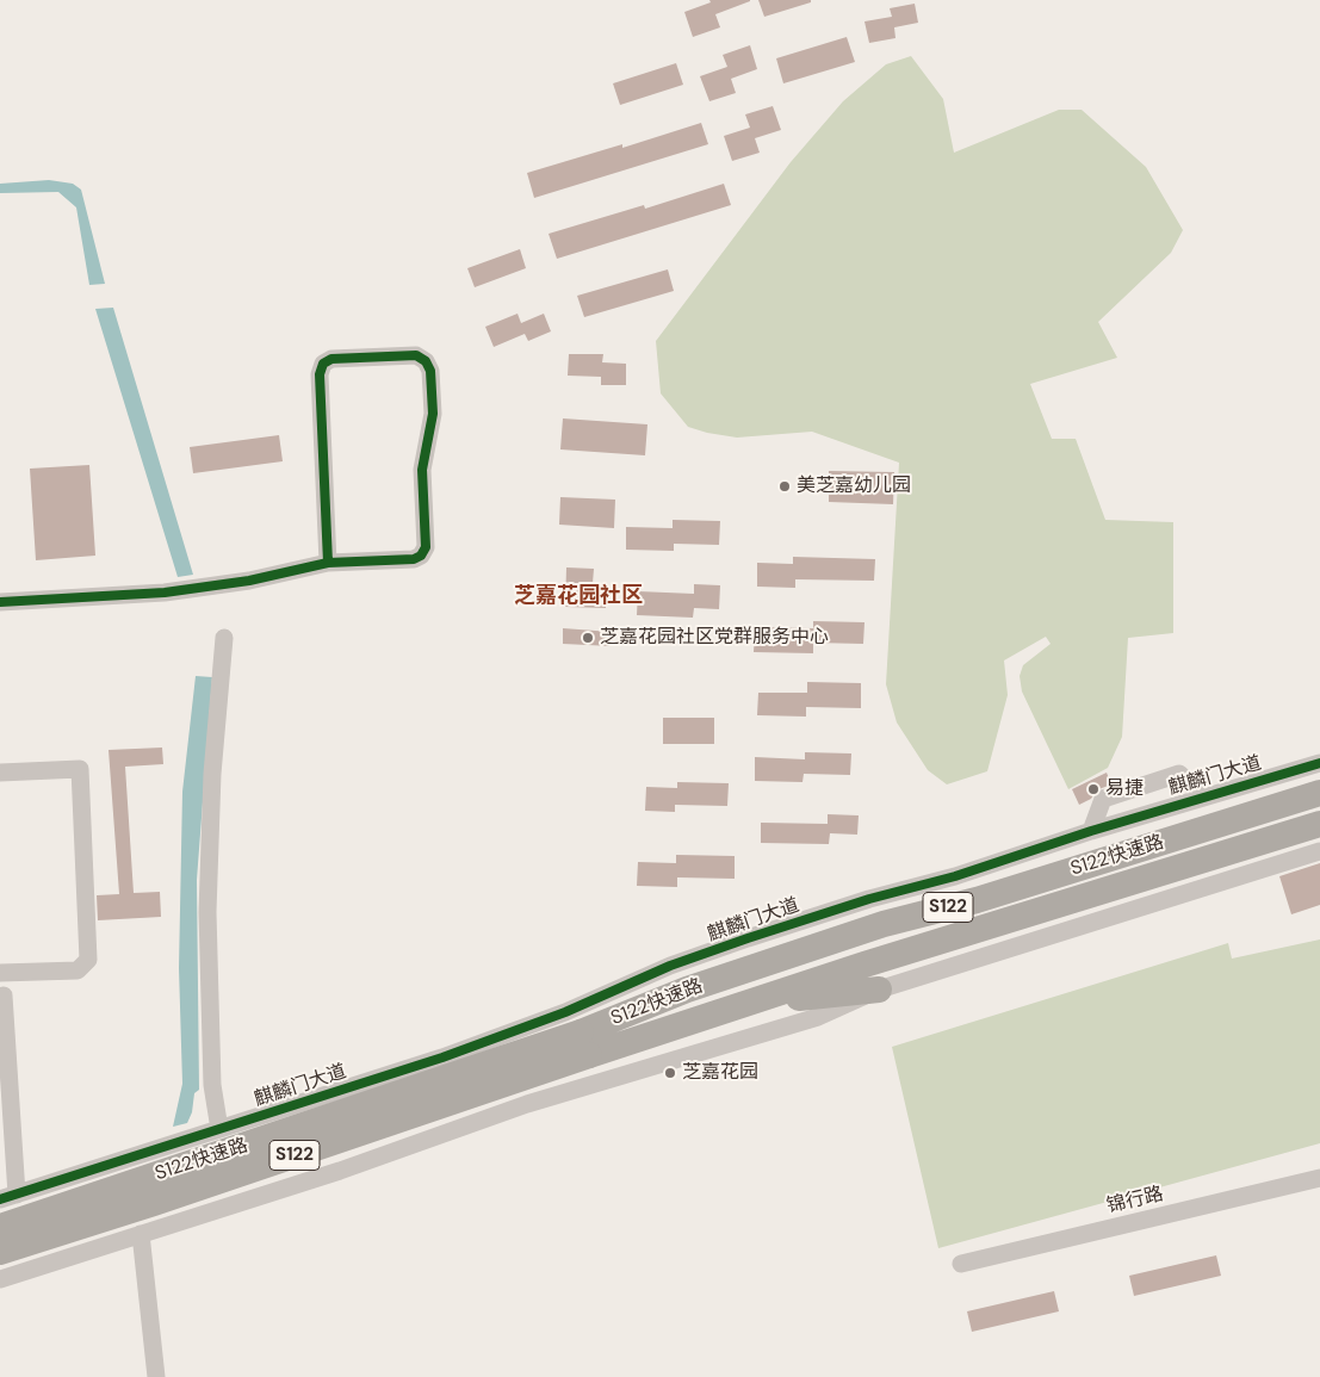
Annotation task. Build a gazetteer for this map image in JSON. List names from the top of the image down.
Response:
{
  "streets": {
    "highway": ["S122快速路", "S122"],
    "street": ["麒麟门大道", "锦行路"]
  },
  "districts": ["芝嘉花园社区"],
  "places": [
    "美芝嘉幼儿园",
    "芝嘉花园社区党群服务中心",
    "易捷",
    "芝嘉花园"
  ]
}
